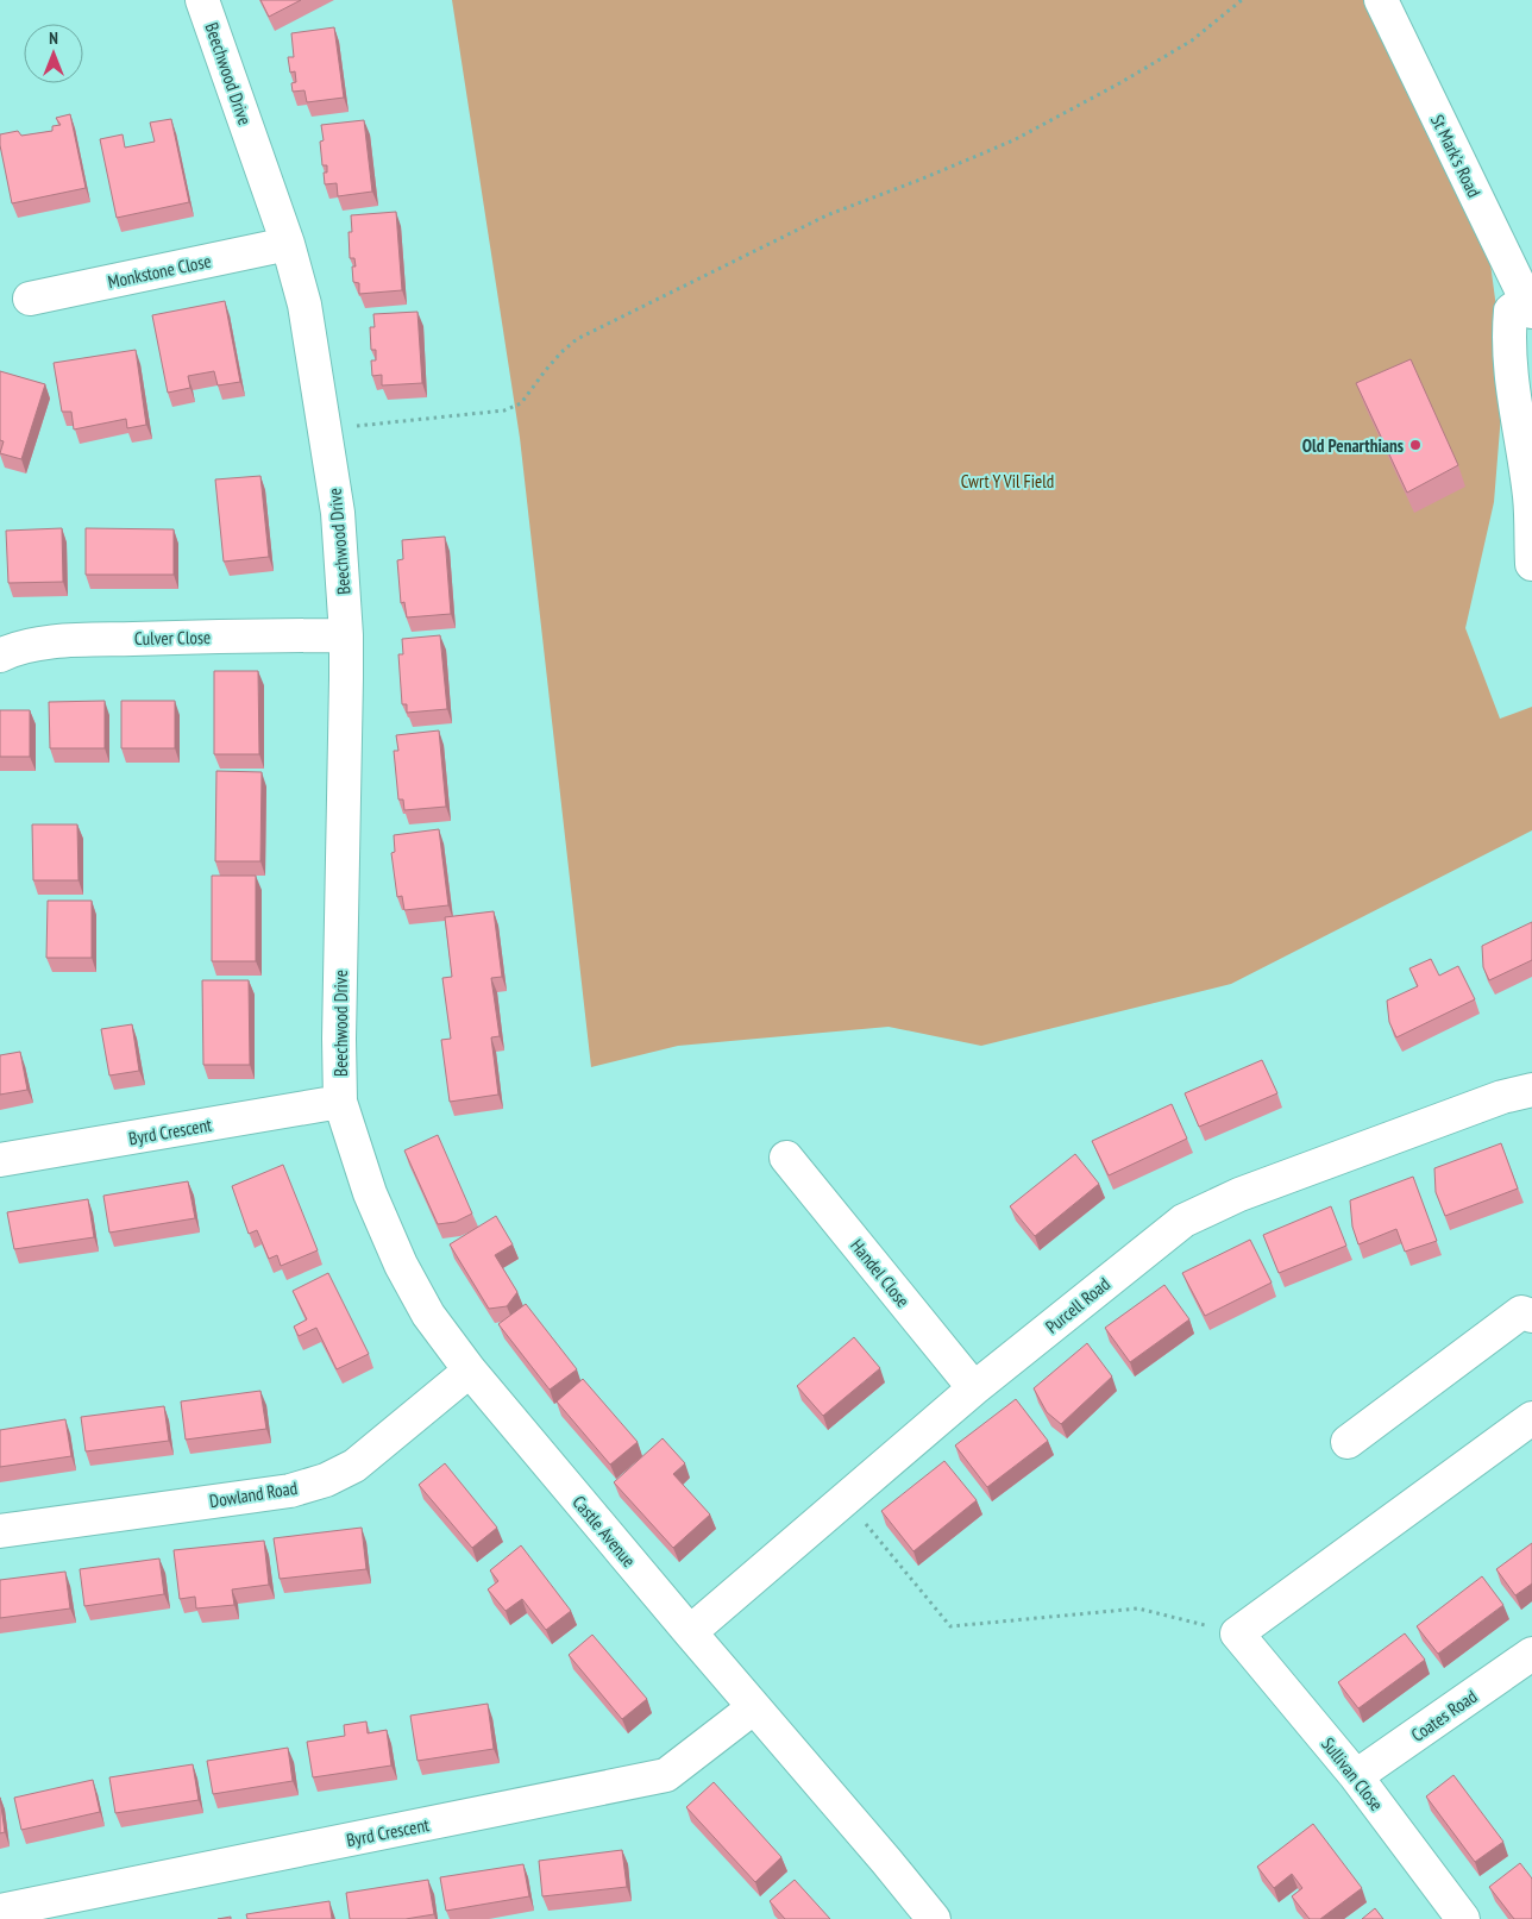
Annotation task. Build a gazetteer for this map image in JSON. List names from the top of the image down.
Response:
{
  "streets": {
    "street": [
      "Beechwood Drive",
      "St Mark's Road",
      "Monkstone Close",
      "Culver Close",
      "Byrd Crescent",
      "Handel Close",
      "Purcell Road",
      "Dowland Road",
      "Castle Avenue",
      "Coates Road",
      "Sullivan Close"
    ]
  },
  "crossings": [
    ["Beechwood Drive", "Monkstone Close"],
    ["Beechwood Drive", "Culver Close"],
    ["Beechwood Drive", "Byrd Crescent"],
    ["Beechwood Drive", "Castle Avenue"],
    ["Byrd Crescent", "Castle Avenue"],
    ["Handel Close", "Purcell Road"],
    ["Purcell Road", "Castle Avenue"],
    ["Dowland Road", "Castle Avenue"],
    ["Coates Road", "Sullivan Close"]
  ],
  "parks": ["Cwrt Y Vil Field"],
  "places": ["Old Penarthians"],
  "north": "top"
}
